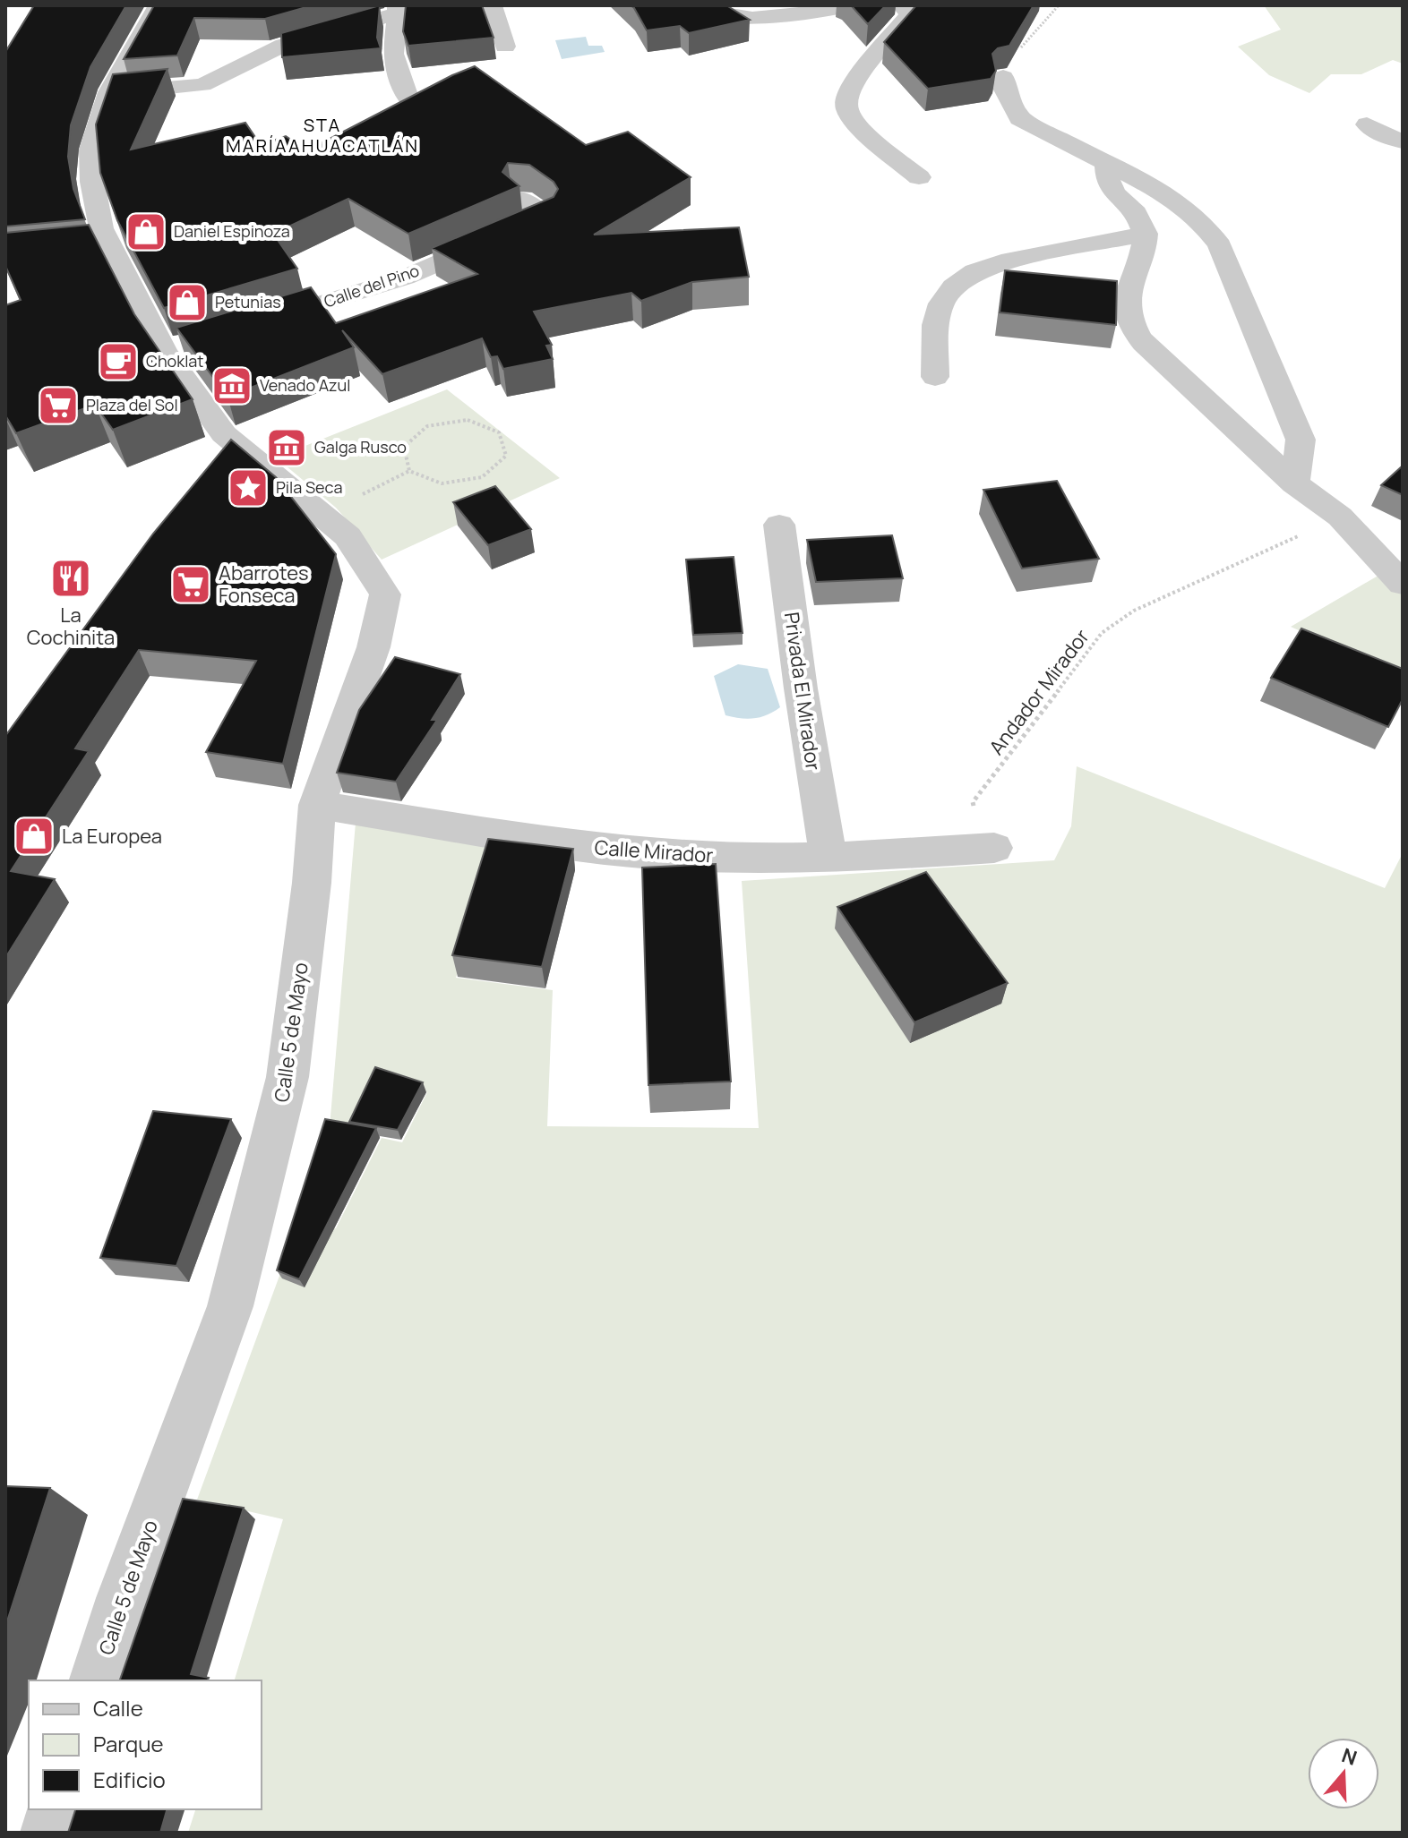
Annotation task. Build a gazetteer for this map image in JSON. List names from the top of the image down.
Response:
{
  "streets": {
    "street": [
      "Calle del Pino",
      "Privada El Mirador",
      "Calle Mirador",
      "Calle 5 de Mayo"
    ],
    "path": ["Andador Mirador"]
  },
  "crossings": [
    ["Privada El Mirador", "Calle Mirador"],
    ["Andador Mirador", "Calle Mirador"],
    ["Calle Mirador", "Calle 5 de Mayo"]
  ],
  "districts": ["STA MARÍAAHUACATLÁN"],
  "places": {
    "shop": ["Daniel Espinoza", "Petunias", "La Europea"],
    "cafe": ["Choklat"],
    "museum": ["Venado Azul", "Galga Rusco"],
    "supermarket": ["Plaza del Sol", "Abarrotes Fonseca"],
    "place": ["Pila Seca"],
    "restaurant": ["La Cochinita"]
  },
  "legend": ["Calle", "Parque", "Edificio"],
  "north": "top"
}
